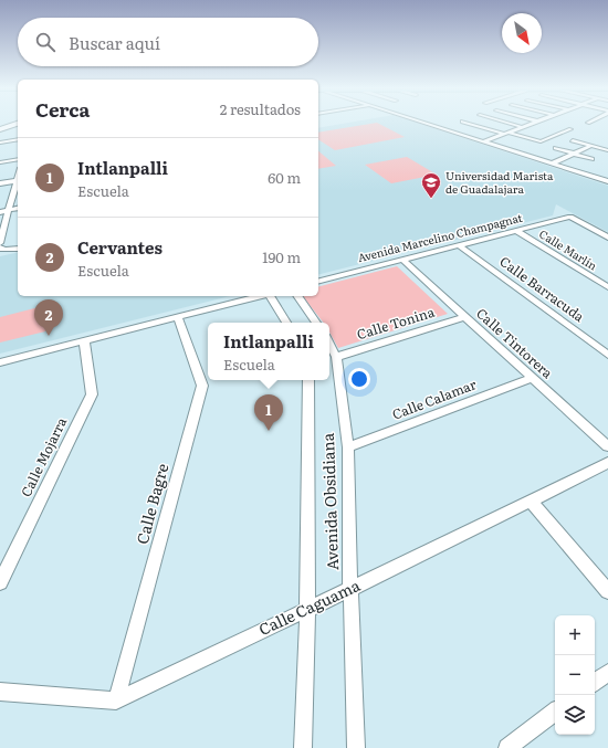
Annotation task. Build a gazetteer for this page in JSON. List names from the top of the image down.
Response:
{
  "streets": {
    "street": [
      "Avenida Marcelino Champagnat",
      "Calle Marlín",
      "Calle Barracuda",
      "Calle Tonina",
      "Calle Tintorera",
      "Calle Calamar",
      "Calle Mojarra",
      "Avenida Obsidiana",
      "Calle Bagre",
      "Calle Caguama"
    ]
  },
  "crossings": [
    ["Avenida Marcelino Champagnat", "Calle Marlín"],
    ["Avenida Marcelino Champagnat", "Calle Barracuda"],
    ["Avenida Marcelino Champagnat", "Calle Tintorera"],
    ["Calle Tonina", "Calle Tintorera"],
    ["Calle Tonina", "Avenida Obsidiana"],
    ["Calle Tintorera", "Calle Calamar"],
    ["Calle Calamar", "Avenida Obsidiana"],
    ["Avenida Obsidiana", "Calle Caguama"],
    ["Calle Bagre", "Calle Caguama"]
  ],
  "places": {
    "school or university": ["Universidad Marista de Guadalajara"]
  },
  "north": "bottom right",
  "page": {
    "search": "Buscar aquí",
    "heading": ["Cerca", "2 resultados"],
    "list": [
      {
        "mark": "1",
        "name": "Intlanpalli",
        "note": "Escuela",
        "value": "60 m"
      },
      {
        "mark": "2",
        "name": "Cervantes",
        "note": "Escuela",
        "value": "190 m"
      }
    ],
    "pins": ["2", "1"],
    "popup": ["Intlanpalli", "Escuela"],
    "map_buttons": ["+", "−"]
  }
}
